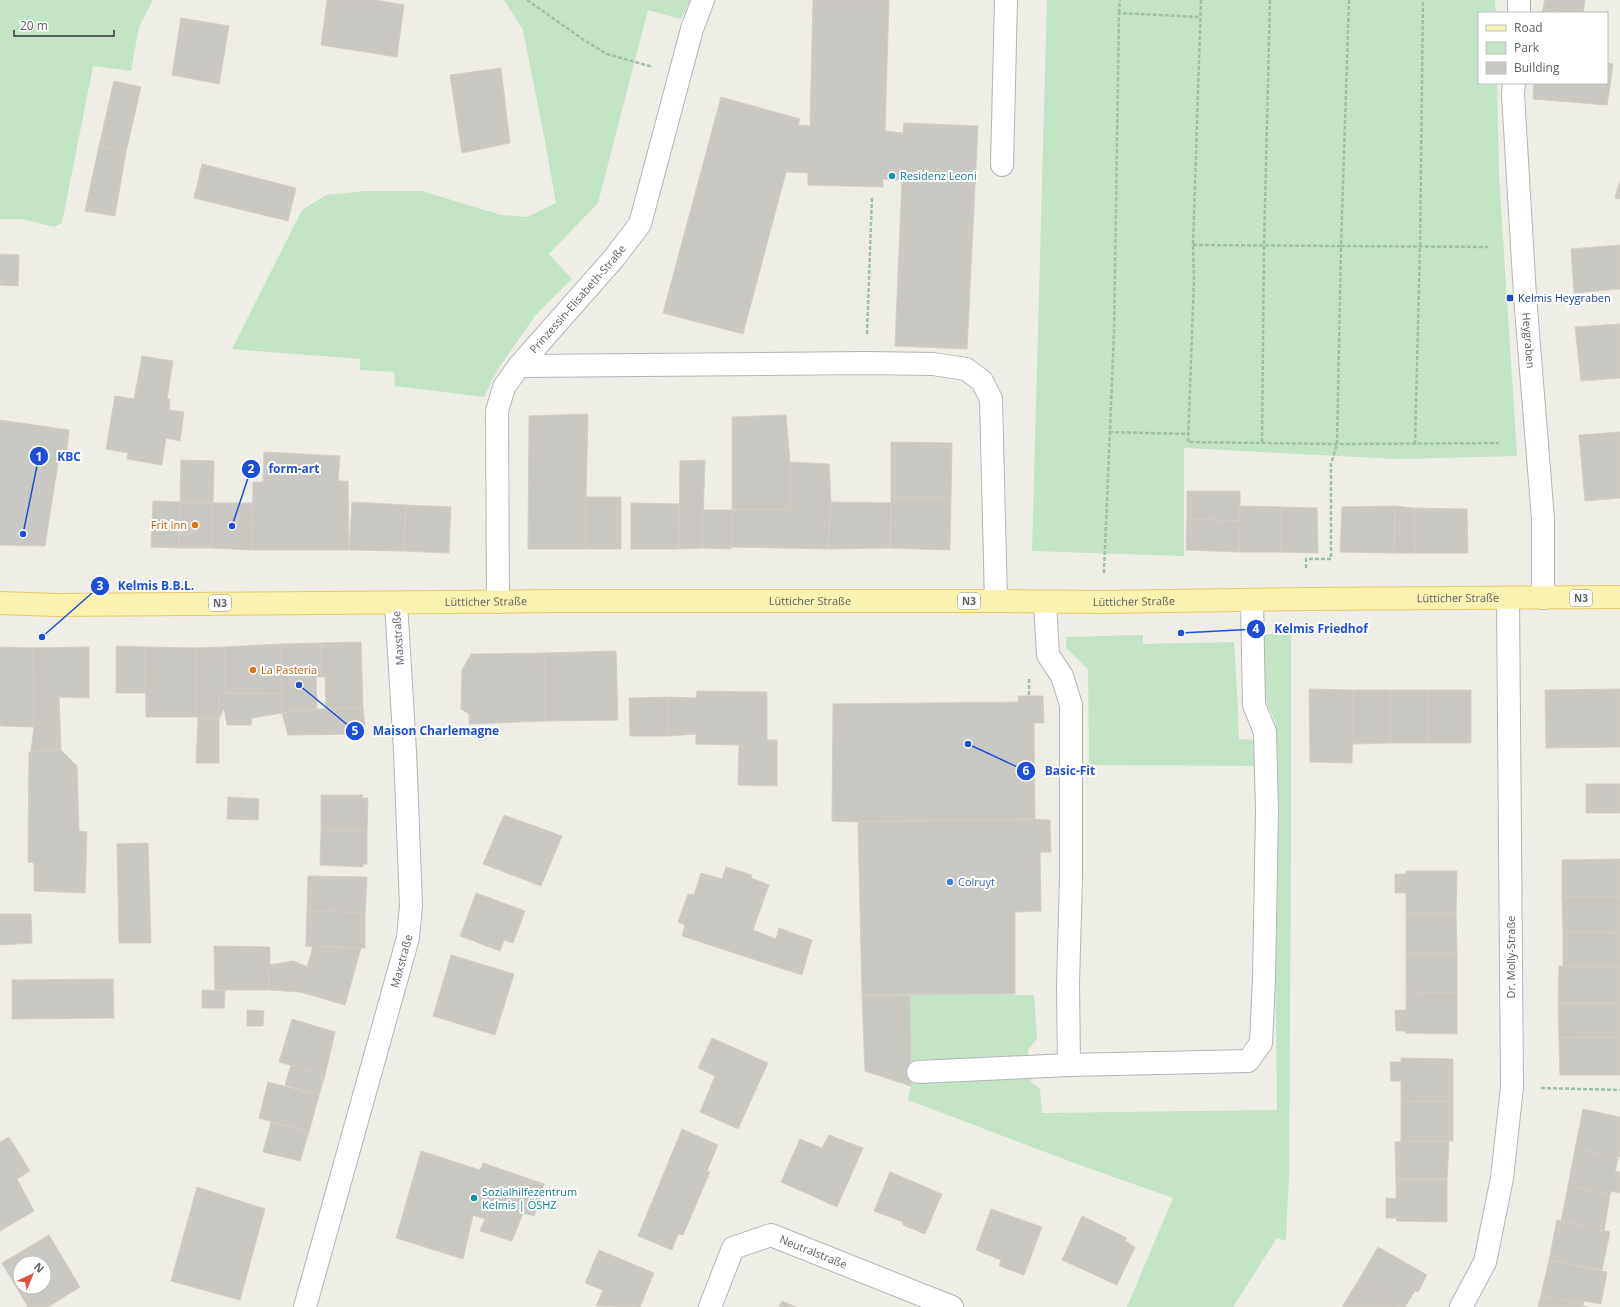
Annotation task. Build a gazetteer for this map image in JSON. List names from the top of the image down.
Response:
{
  "streets": {
    "main road": ["N3", "Lütticher Straße"],
    "street": [
      "Prinzessin-Elisabeth-Straße",
      "Heygraben",
      "Maxstraße",
      "Dr. Molly-Straße",
      "Neutralstraße"
    ]
  },
  "crossings": [
    ["Prinzessin-Elisabeth-Straße", "Lütticher Straße"],
    ["Heygraben", "Lütticher Straße"],
    ["Lütticher Straße", "Maxstraße"],
    ["Lütticher Straße", "Dr. Molly-Straße"]
  ],
  "places": {
    "other": [
      "Residenz Leoni",
      "Frit Inn",
      "form-art",
      "KBC",
      "Kelmis Friedhof",
      "Kelmis B.B.L.",
      "La Pasteria",
      "Maison Charlemagne",
      "Basic-Fit",
      "Colruyt",
      "Sozialhilfezentrum Kelmis | ÖSHZ"
    ],
    "transit": ["Kelmis Heygraben"]
  },
  "legend": ["Road", "Park", "Building"],
  "scale_bar": "20 m",
  "north": "top right"
}
